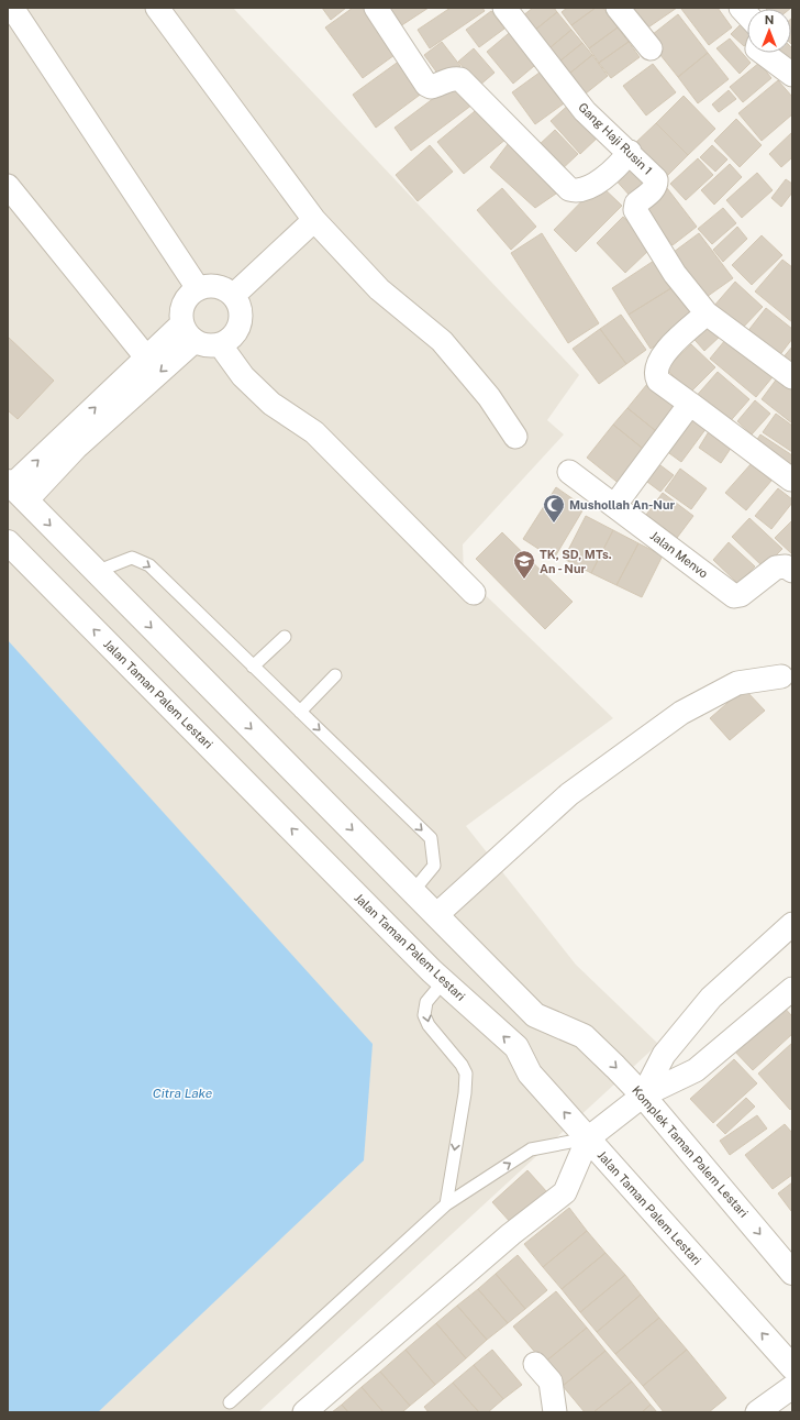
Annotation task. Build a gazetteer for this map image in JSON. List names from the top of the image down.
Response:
{
  "streets": {
    "street": [
      "Gang Haji Rusin 1",
      "Jalan Menvo",
      "Jalan Taman Palem Lestari",
      "Komplek Taman Palem Lestari"
    ]
  },
  "one_way": ["Komplek Taman Palem Lestari"],
  "water": ["Citra Lake"],
  "places": {
    "mosque": ["Mushollah An-Nur"],
    "school or university": ["TK, SD, MTs. An - Nur"]
  },
  "north": "top"
}
